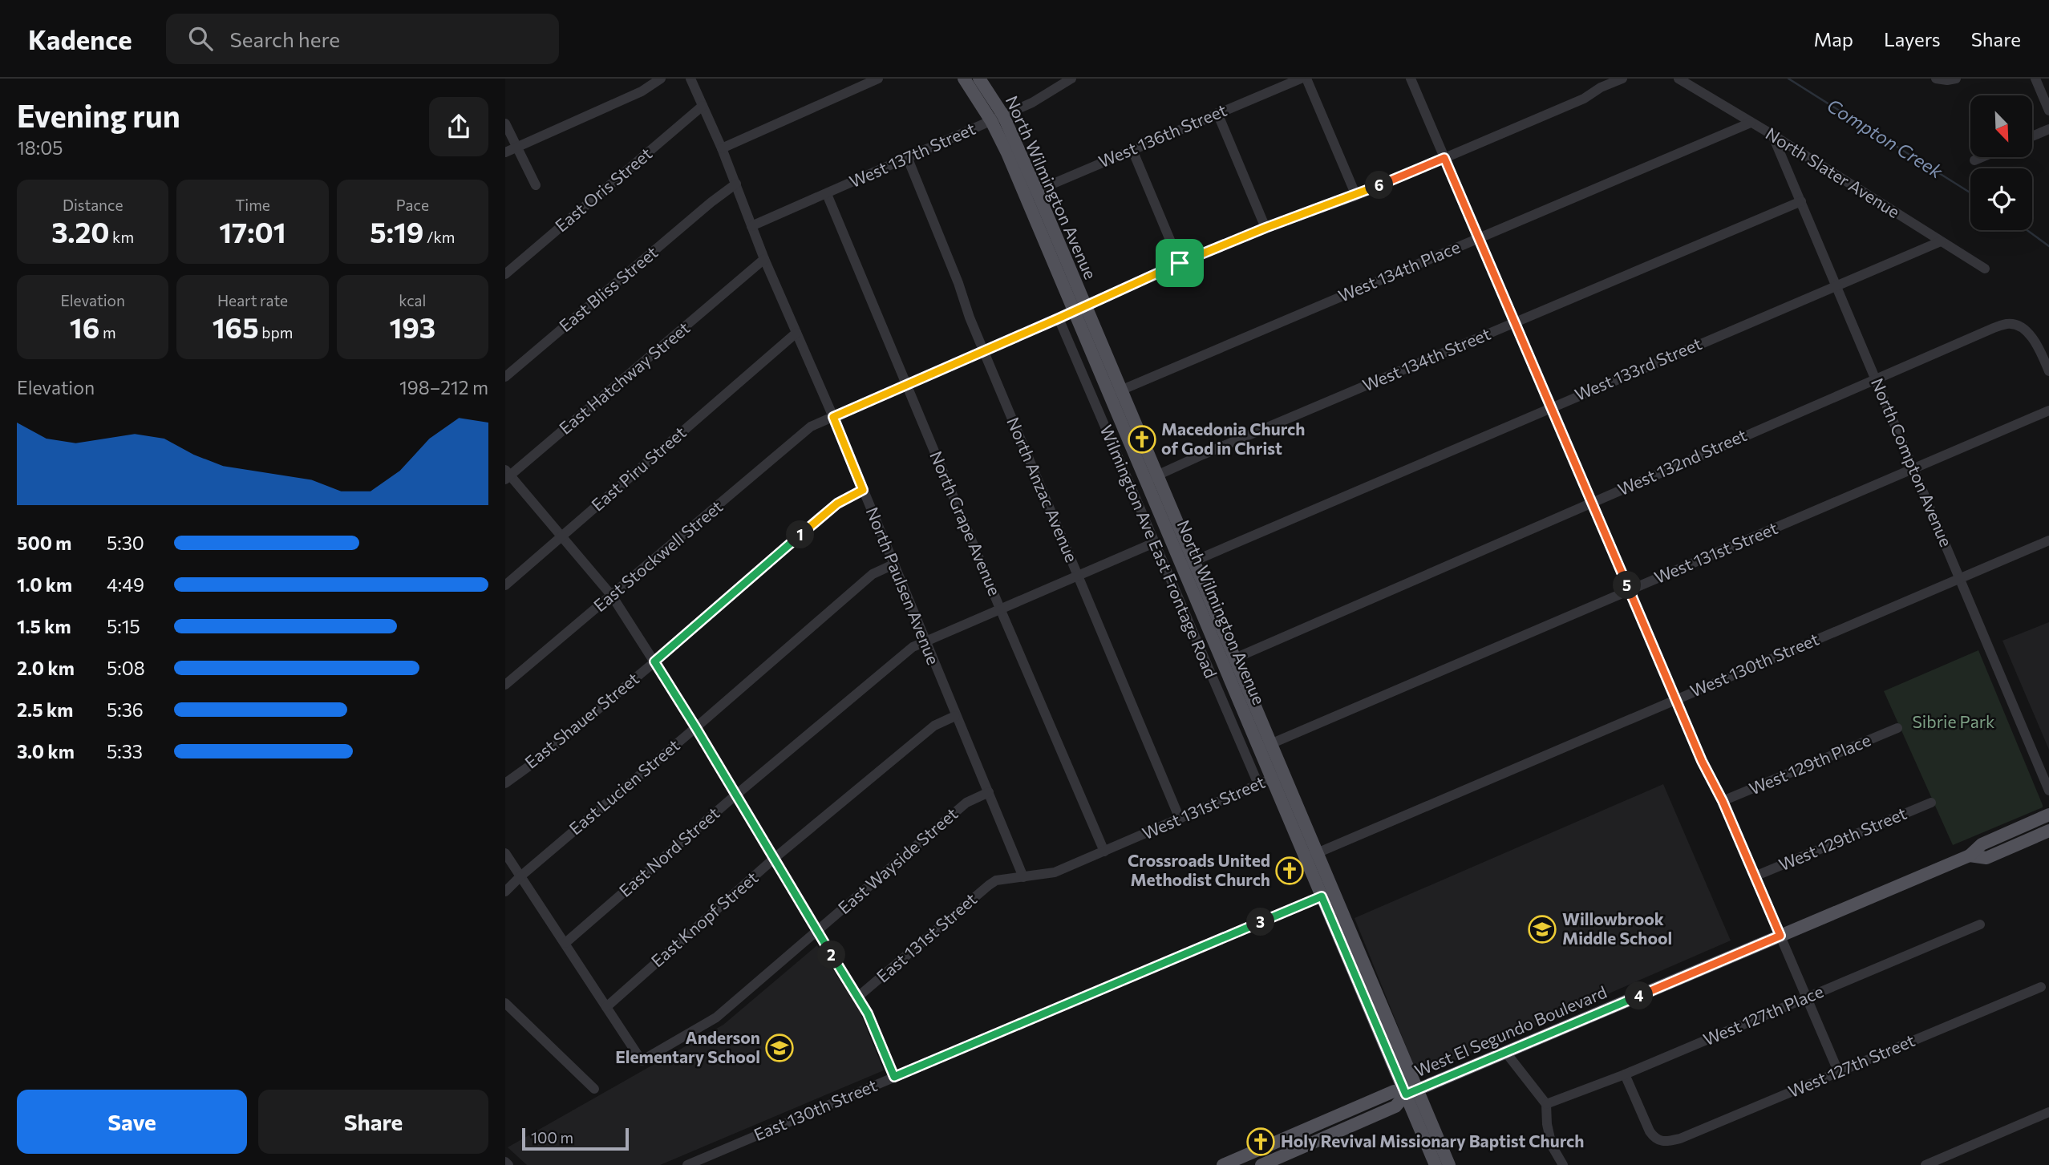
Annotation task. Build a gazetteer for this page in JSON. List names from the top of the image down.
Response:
{
  "streets": {
    "main road": ["North Wilmington Avenue", "West El Segundo Boulevard"],
    "street": [
      "West 136th Street",
      "West 137th Street",
      "North Slater Avenue",
      "East Oris Street",
      "West 134th Place",
      "East Bliss Street",
      "West 134th Street",
      "West 133rd Street",
      "East Hatchway Street",
      "West 132nd Street",
      "North Compton Avenue",
      "East Piru Street",
      "North Anzac Avenue",
      "North Grape Avenue",
      "Wilmington Ave East Frontage Road",
      "West 131st Street",
      "East Stockwell Street",
      "North Paulsen Avenue",
      "West 130th Street",
      "East Shauer Street",
      "West 129th Place",
      "East Lucien Street",
      "West 129th Street",
      "East Nord Street",
      "East Wayside Street",
      "East Knopf Street",
      "East 131st Street",
      "West 127th Place",
      "West 127th Street",
      "East 130th Street"
    ]
  },
  "crossings": [
    ["West 136th Street", "North Wilmington Avenue"],
    ["West 137th Street", "North Wilmington Avenue"],
    ["West 137th Street", "North Anzac Avenue"],
    ["West 137th Street", "North Grape Avenue"],
    ["West 137th Street", "North Paulsen Avenue"],
    ["North Slater Avenue", "West 134th Place"],
    ["North Slater Avenue", "West 133rd Street"],
    ["North Slater Avenue", "North Compton Avenue"],
    ["North Wilmington Avenue", "West 134th Place"],
    ["North Wilmington Avenue", "West 134th Street"],
    ["North Wilmington Avenue", "West 133rd Street"],
    ["North Wilmington Avenue", "West 132nd Street"],
    ["North Wilmington Avenue", "West 131st Street"],
    ["North Wilmington Avenue", "East Stockwell Street"],
    ["North Wilmington Avenue", "West 130th Street"],
    ["North Wilmington Avenue", "West El Segundo Boulevard"],
    ["North Wilmington Avenue", "East 130th Street"],
    ["East Oris Street", "North Paulsen Avenue"],
    ["East Bliss Street", "North Paulsen Avenue"],
    ["West 134th Street", "North Compton Avenue"],
    ["West 133rd Street", "North Compton Avenue"],
    ["East Hatchway Street", "North Paulsen Avenue"],
    ["West 132nd Street", "North Compton Avenue"],
    ["North Compton Avenue", "West 131st Street"],
    ["North Compton Avenue", "West 130th Street"],
    ["East Piru Street", "North Paulsen Avenue"],
    ["North Anzac Avenue", "West 131st Street"],
    ["North Anzac Avenue", "East Stockwell Street"],
    ["North Anzac Avenue", "East Nord Street"],
    ["North Grape Avenue", "West 131st Street"],
    ["North Grape Avenue", "East Stockwell Street"],
    ["North Grape Avenue", "East Nord Street"],
    ["Wilmington Ave East Frontage Road", "West 131st Street"],
    ["Wilmington Ave East Frontage Road", "East Stockwell Street"],
    ["Wilmington Ave East Frontage Road", "East Nord Street"],
    ["West 131st Street", "North Paulsen Avenue"],
    ["West 131st Street", "East 131st Street"],
    ["East Stockwell Street", "North Paulsen Avenue"],
    ["North Paulsen Avenue", "East Shauer Street"],
    ["North Paulsen Avenue", "East Lucien Street"],
    ["North Paulsen Avenue", "East Nord Street"],
    ["North Paulsen Avenue", "East Wayside Street"],
    ["North Paulsen Avenue", "East Knopf Street"],
    ["East Wayside Street", "East Knopf Street"],
    ["West 127th Place", "West 127th Street"]
  ],
  "water": ["Compton Creek"],
  "parks": ["Sibrie Park"],
  "places": {
    "church": ["Macedonia Church of God in Christ", "Crossroads United Methodist Church", "Holy Revival Missionary Baptist Church"],
    "school or university": ["Willowbrook Middle School", "Anderson Elementary School"]
  },
  "scale_bar": "100 m",
  "north": "bottom right",
  "page": {
    "header": "Kadence",
    "search": "Search here",
    "nav": ["Map", "Layers", "Share"],
    "heading": ["Evening run", "18:05"],
    "pins": [
      "6",
      "1",
      "5",
      "3",
      "2",
      "4"
    ],
    "stats": [
      ["Distance", "3.20 km"],
      ["Time", "17:01"],
      ["Pace", "5:19 /km"],
      ["Elevation", "16 m"],
      ["Heart rate", "165 bpm"],
      ["kcal", "193"]
    ],
    "chart": ["Elevation", "198–212 m"],
    "list": [
      {
        "name": "500 m",
        "note": "5:30"
      },
      {
        "name": "1.0 km",
        "note": "4:49"
      },
      {
        "name": "1.5 km",
        "note": "5:15"
      },
      {
        "name": "2.0 km",
        "note": "5:08"
      },
      {
        "name": "2.5 km",
        "note": "5:36"
      },
      {
        "name": "3.0 km",
        "note": "5:33"
      }
    ],
    "buttons": ["Save", "Share"],
    "scale": "100 m"
  }
}
